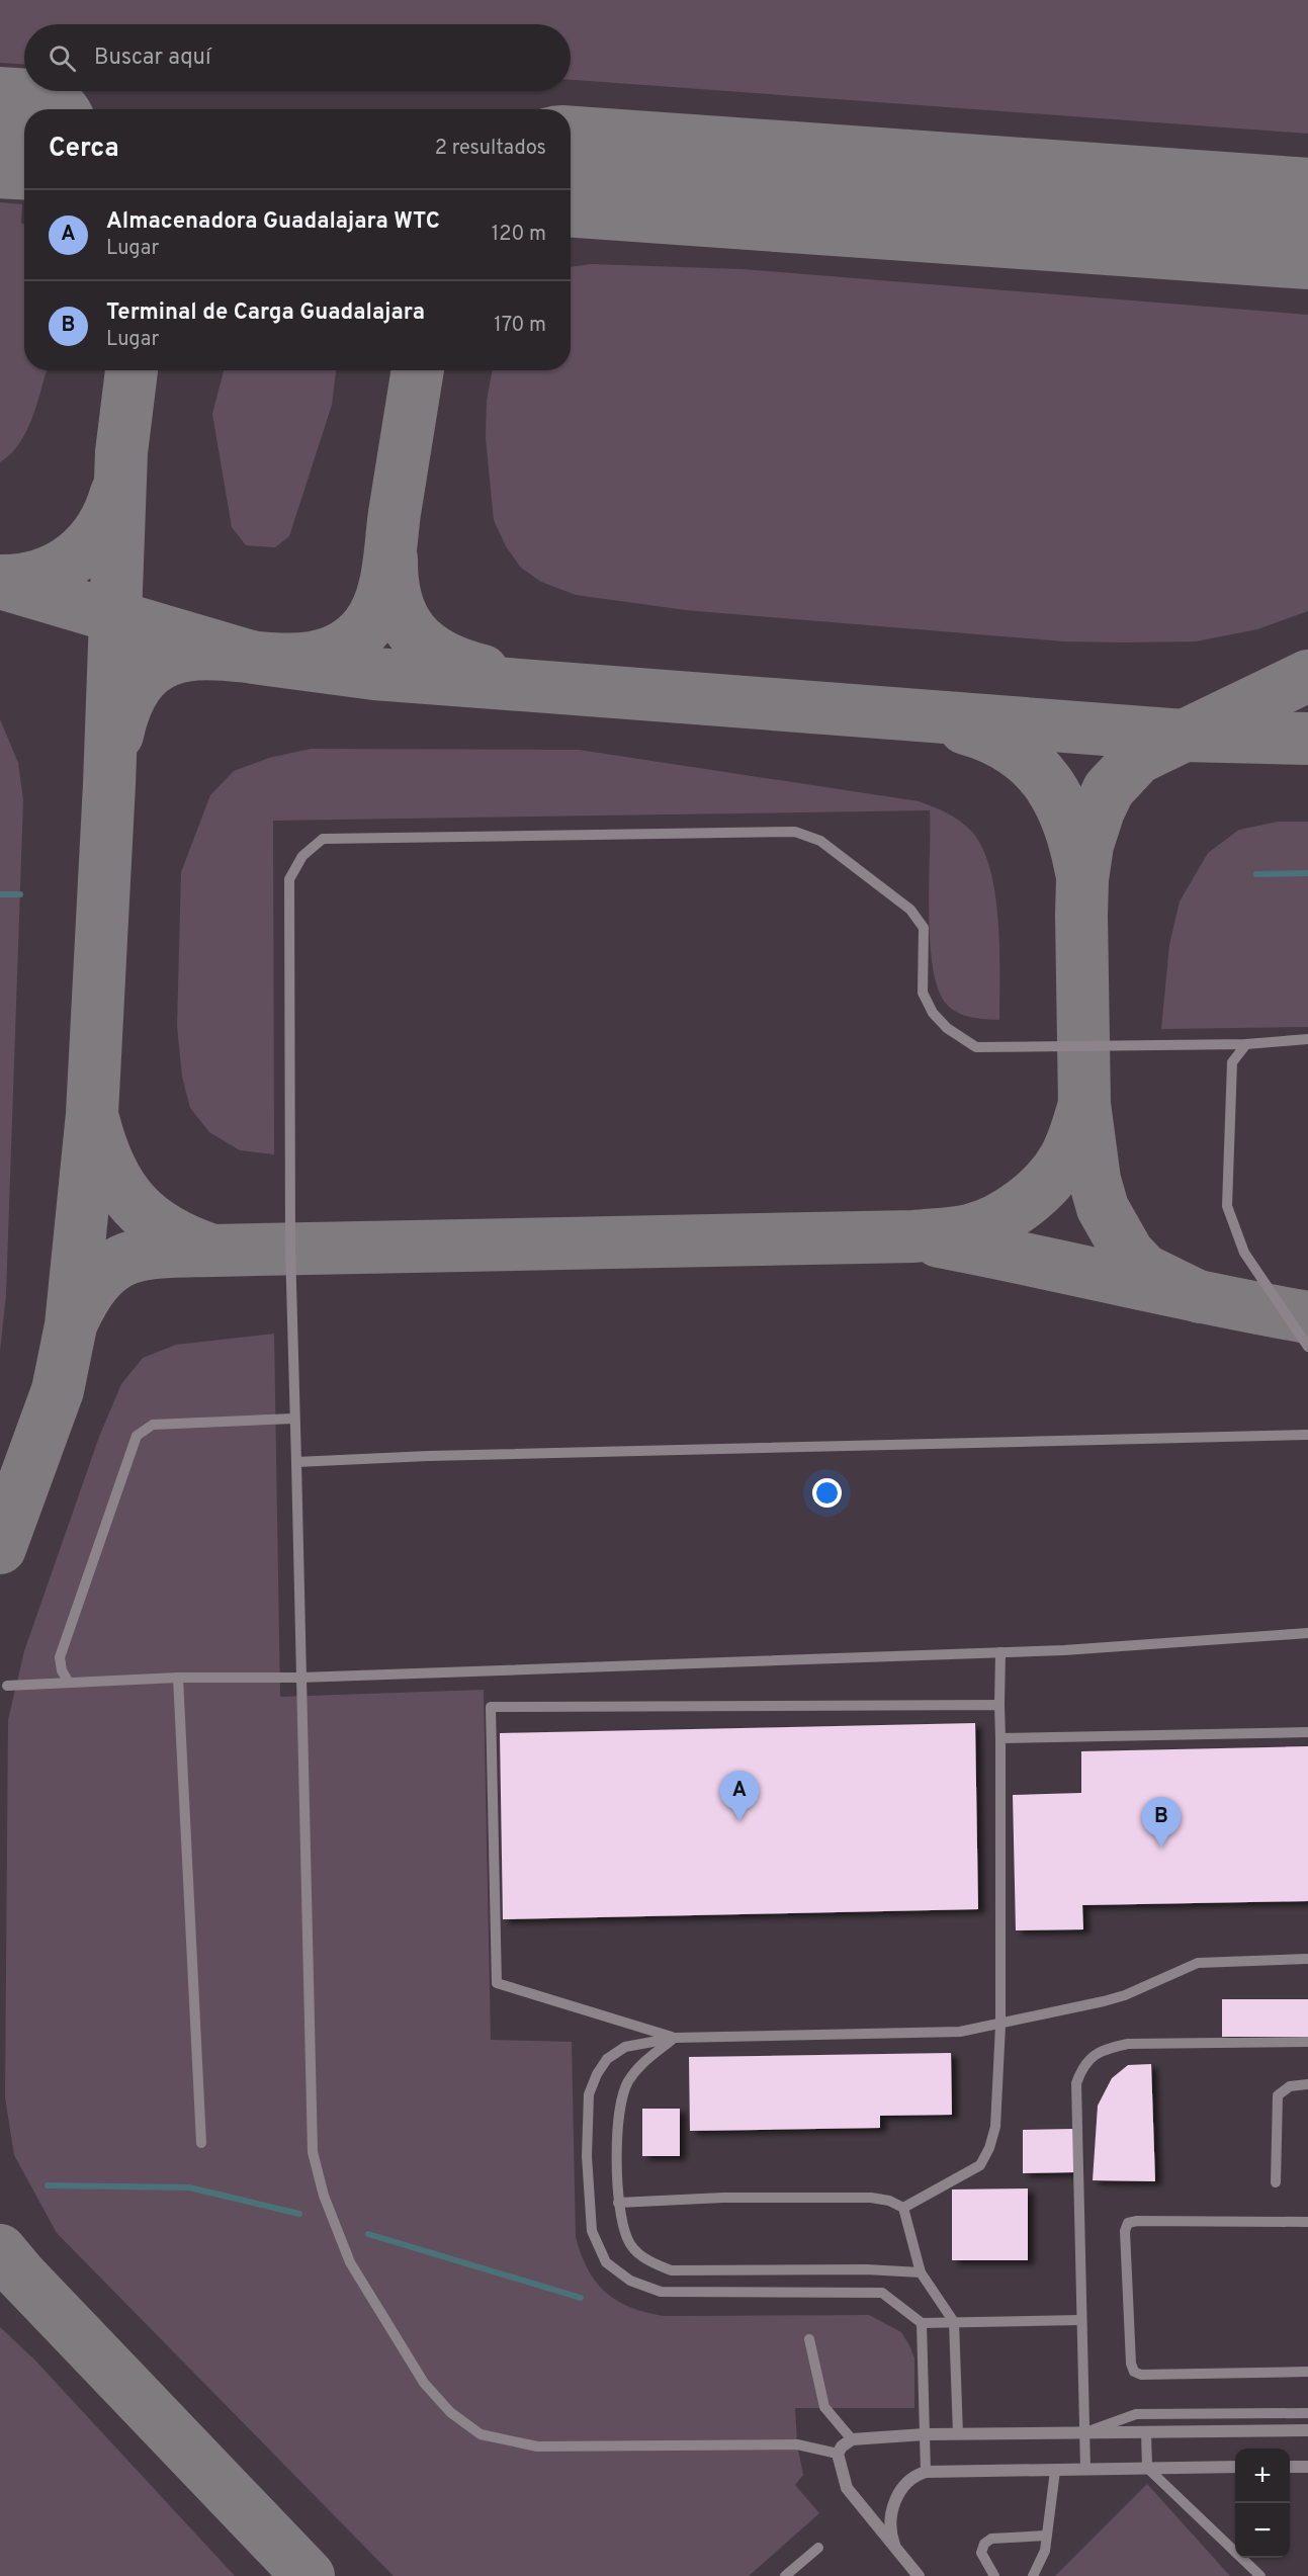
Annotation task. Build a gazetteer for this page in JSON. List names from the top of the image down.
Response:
{
  "page": {
    "search": "Buscar aquí",
    "heading": ["Cerca", "2 resultados"],
    "list": [
      {
        "mark": "A",
        "name": "Almacenadora Guadalajara WTC",
        "note": "Lugar",
        "value": "120 m"
      },
      {
        "mark": "B",
        "name": "Terminal de Carga Guadalajara",
        "note": "Lugar",
        "value": "170 m"
      }
    ],
    "pins": ["A", "B"],
    "map_buttons": ["+", "−"]
  }
}
